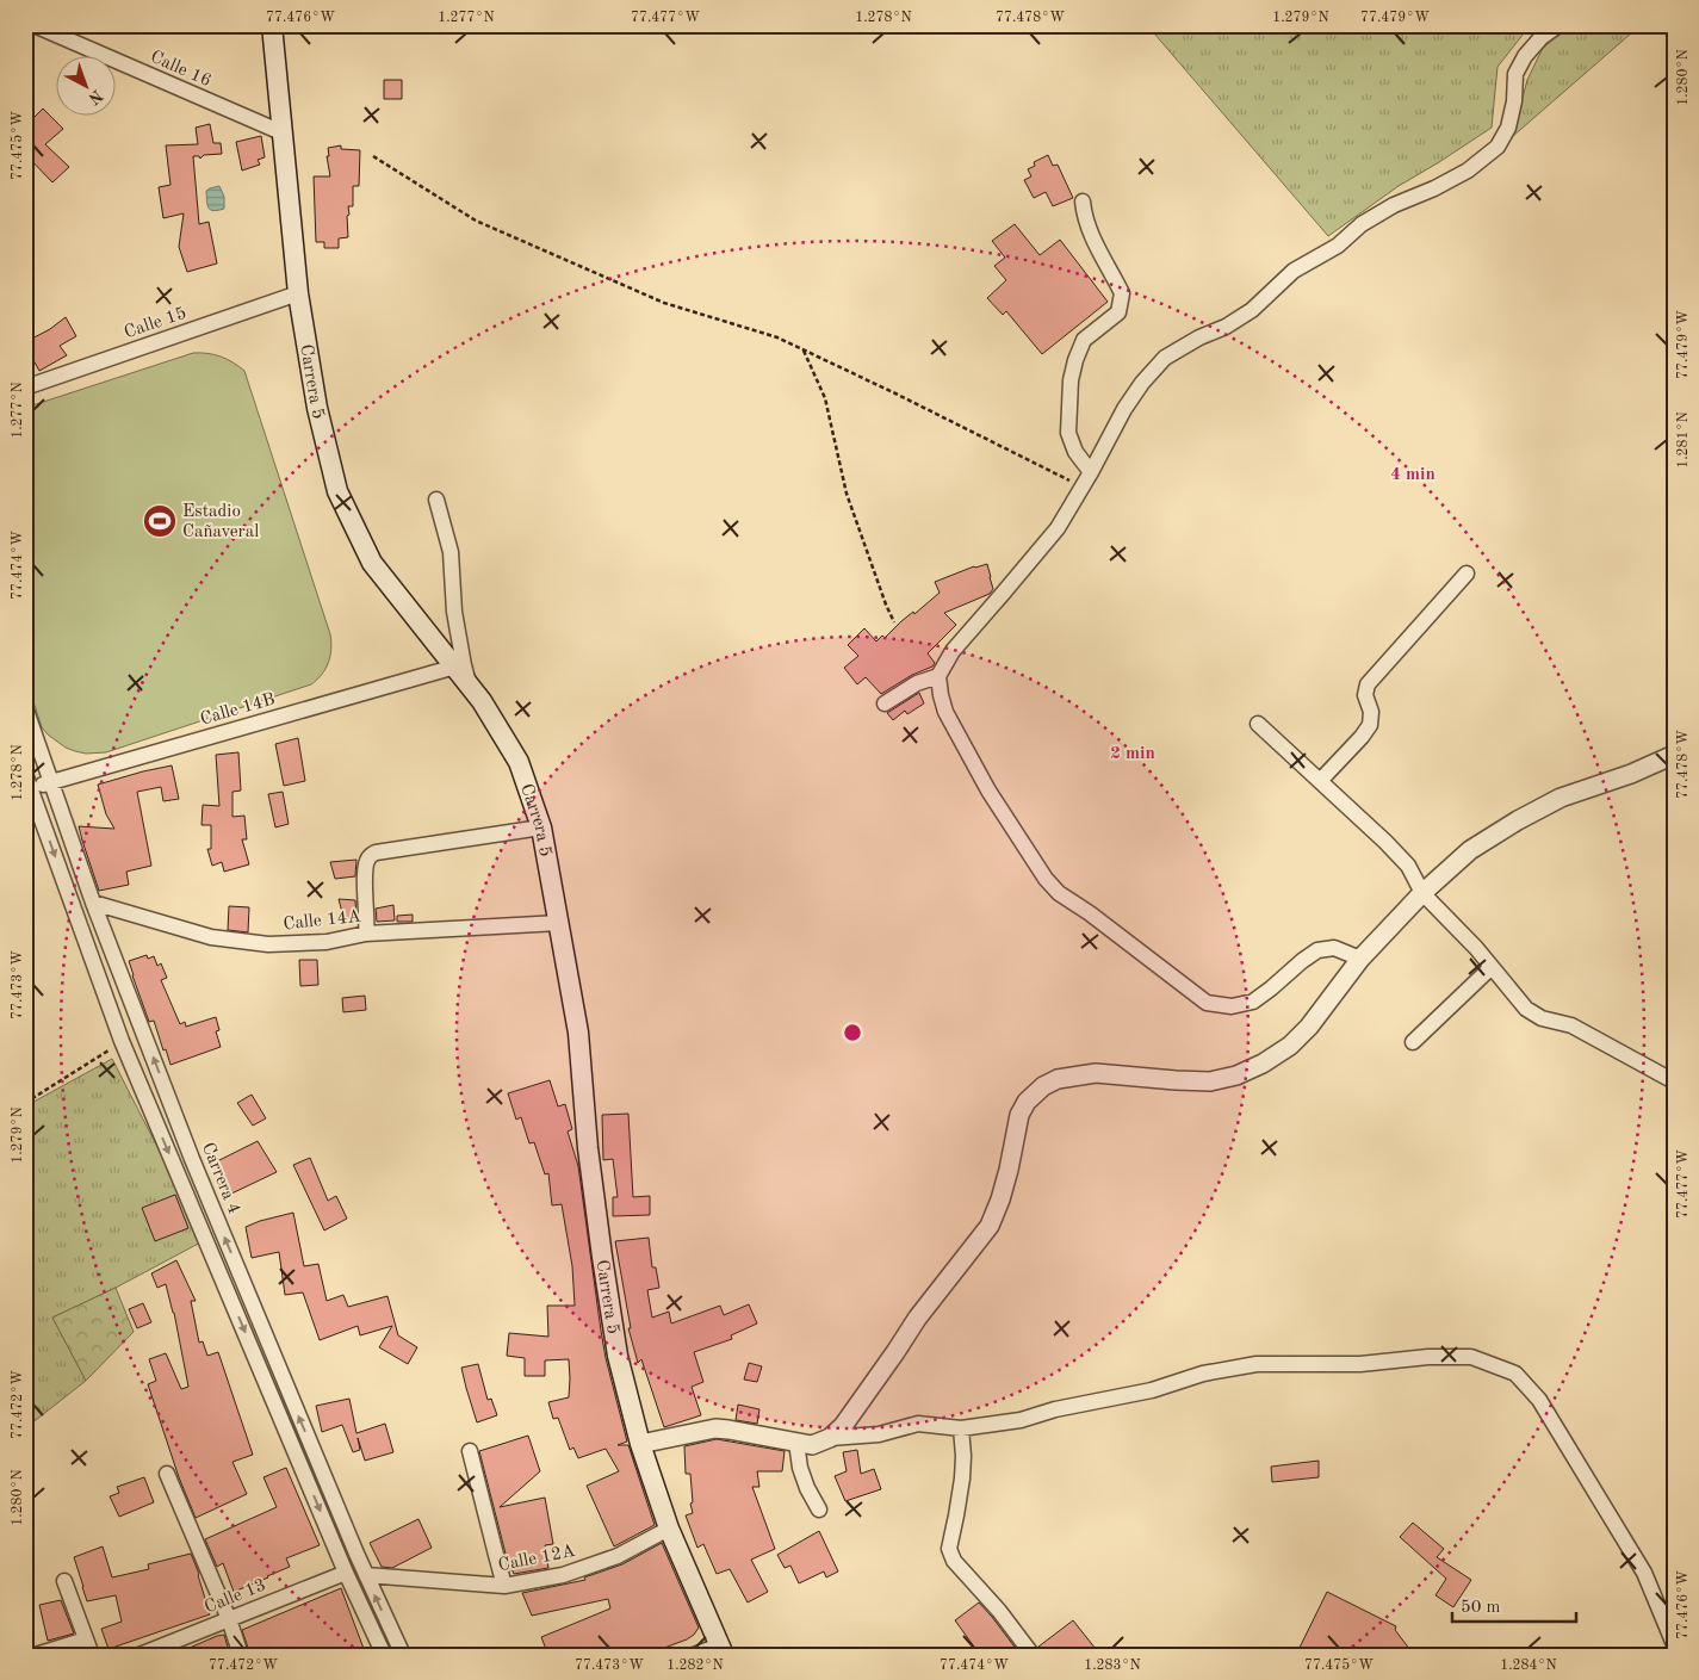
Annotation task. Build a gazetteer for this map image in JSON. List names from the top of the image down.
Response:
{
  "streets": {
    "main road": ["Carrera 5"],
    "street": [
      "Calle 16",
      "Calle 15",
      "Calle 14B",
      "Calle 14A",
      "Carrera 4",
      "Calle 12A",
      "Calle 13"
    ]
  },
  "crossings": [
    ["Calle 16", "Carrera 5"],
    ["Calle 15", "Carrera 5"],
    ["Carrera 5", "Calle 14B"],
    ["Carrera 5", "Calle 14A"],
    ["Carrera 5", "Calle 12A"],
    ["Calle 14B", "Carrera 4"],
    ["Calle 14A", "Carrera 4"],
    ["Carrera 4", "Calle 12A"]
  ],
  "places": {
    "sports": ["Estadio Cañaveral"]
  },
  "scale_bar": "50 m",
  "north": "bottom right",
  "coordinates": [
    "77.476°W",
    "1.277°N",
    "77.477°W",
    "1.278°N",
    "77.478°W",
    "1.279°N",
    "77.479°W",
    "1.280°N",
    "77.475°W",
    "1.281°N",
    "77.474°W",
    "77.473°W",
    "77.472°W",
    "1.282°N",
    "1.283°N",
    "1.284°N"
  ],
  "rings": ["4 min", "2 min"]
}
